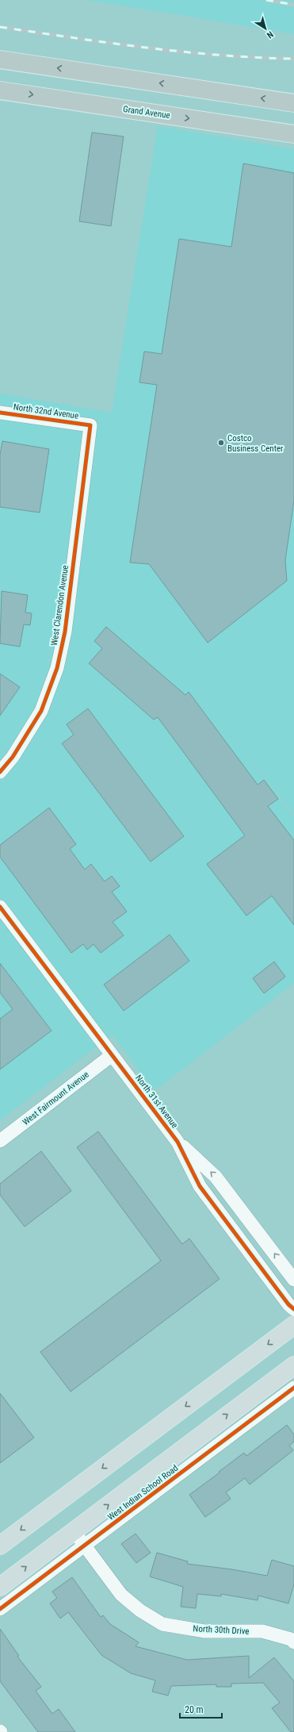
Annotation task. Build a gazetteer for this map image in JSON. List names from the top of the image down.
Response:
{
  "streets": {
    "highway": ["Grand Avenue"],
    "main road": ["West Indian School Road"],
    "street": [
      "North 32nd Avenue",
      "West Clarendon Avenue",
      "West Fairmount Avenue",
      "North 31st Avenue",
      "North 30th Drive"
    ]
  },
  "crossings": [
    ["North 32nd Avenue", "West Clarendon Avenue"],
    ["West Fairmount Avenue", "North 31st Avenue"],
    ["West Indian School Road", "North 30th Drive"]
  ],
  "places": ["Costco Business Center"],
  "scale_bar": "20 m",
  "north": "bottom right"
}
